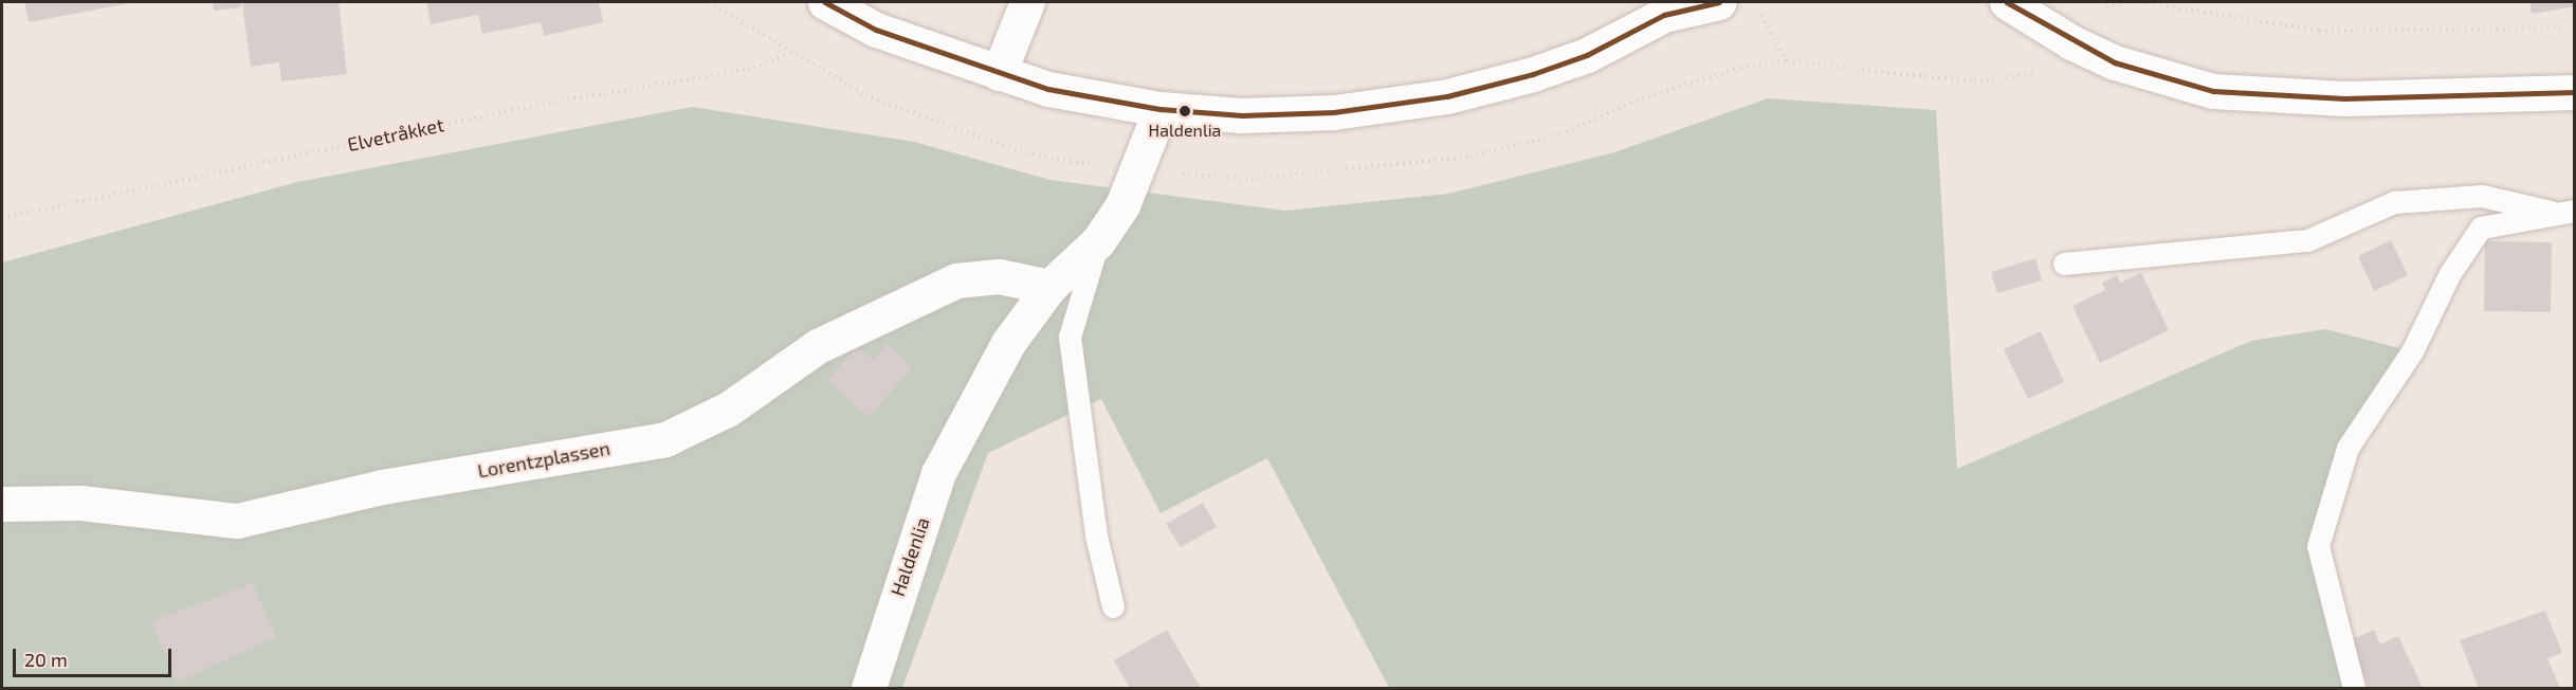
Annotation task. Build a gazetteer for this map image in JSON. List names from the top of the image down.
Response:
{
  "streets": {
    "street": ["Lorentzplassen", "Haldenlia"],
    "path": ["Elvetråkket"]
  },
  "crossings": [
    ["Lorentzplassen", "Haldenlia"]
  ],
  "places": ["Haldenlia"],
  "scale_bar": "20 m"
}
